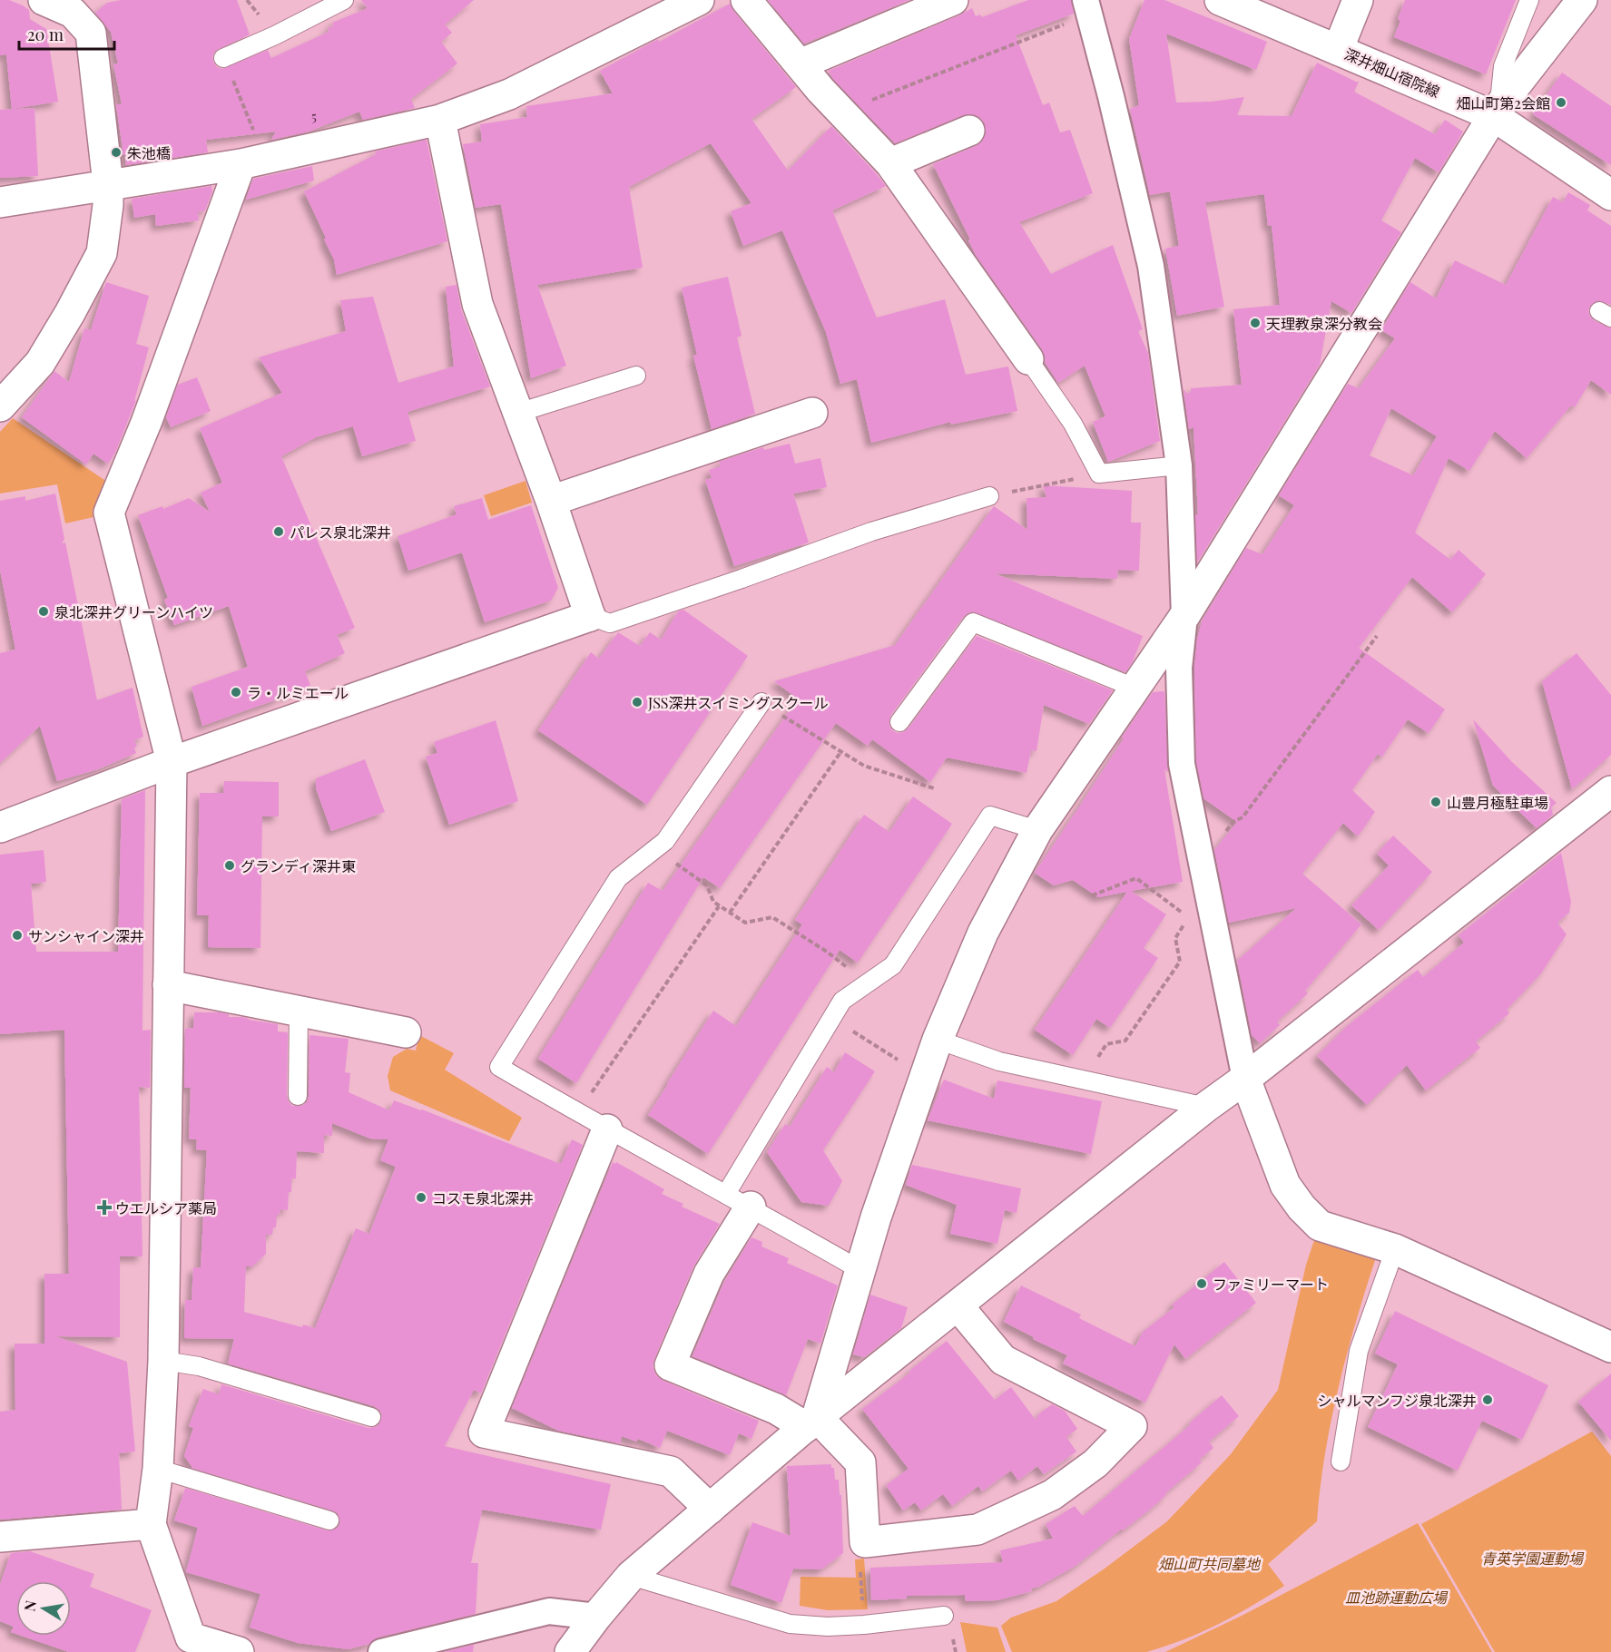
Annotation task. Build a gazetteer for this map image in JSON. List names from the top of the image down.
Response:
{
  "streets": {
    "street": ["深井畑山宿院線"]
  },
  "parks": ["青英学園運動場", "畑山町共同墓地", "皿池跡運動広場"],
  "places": {
    "other": [
      "畑山町第2会館",
      "朱池橋",
      "天理教泉深分教会",
      "パレス泉北深井",
      "泉北深井グリーンハイツ",
      "ラ・ルミエール",
      "JSS深井スイミングスクール",
      "山豊月極駐車場",
      "グランディ深井東",
      "サンシャイン深井",
      "コスモ泉北深井",
      "ファミリーマート",
      "シャルマンフジ泉北深井"
    ],
    "health": ["ウエルシア薬局"]
  },
  "house_numbers": ["5"],
  "scale_bar": "20 m",
  "north": "left"
}
